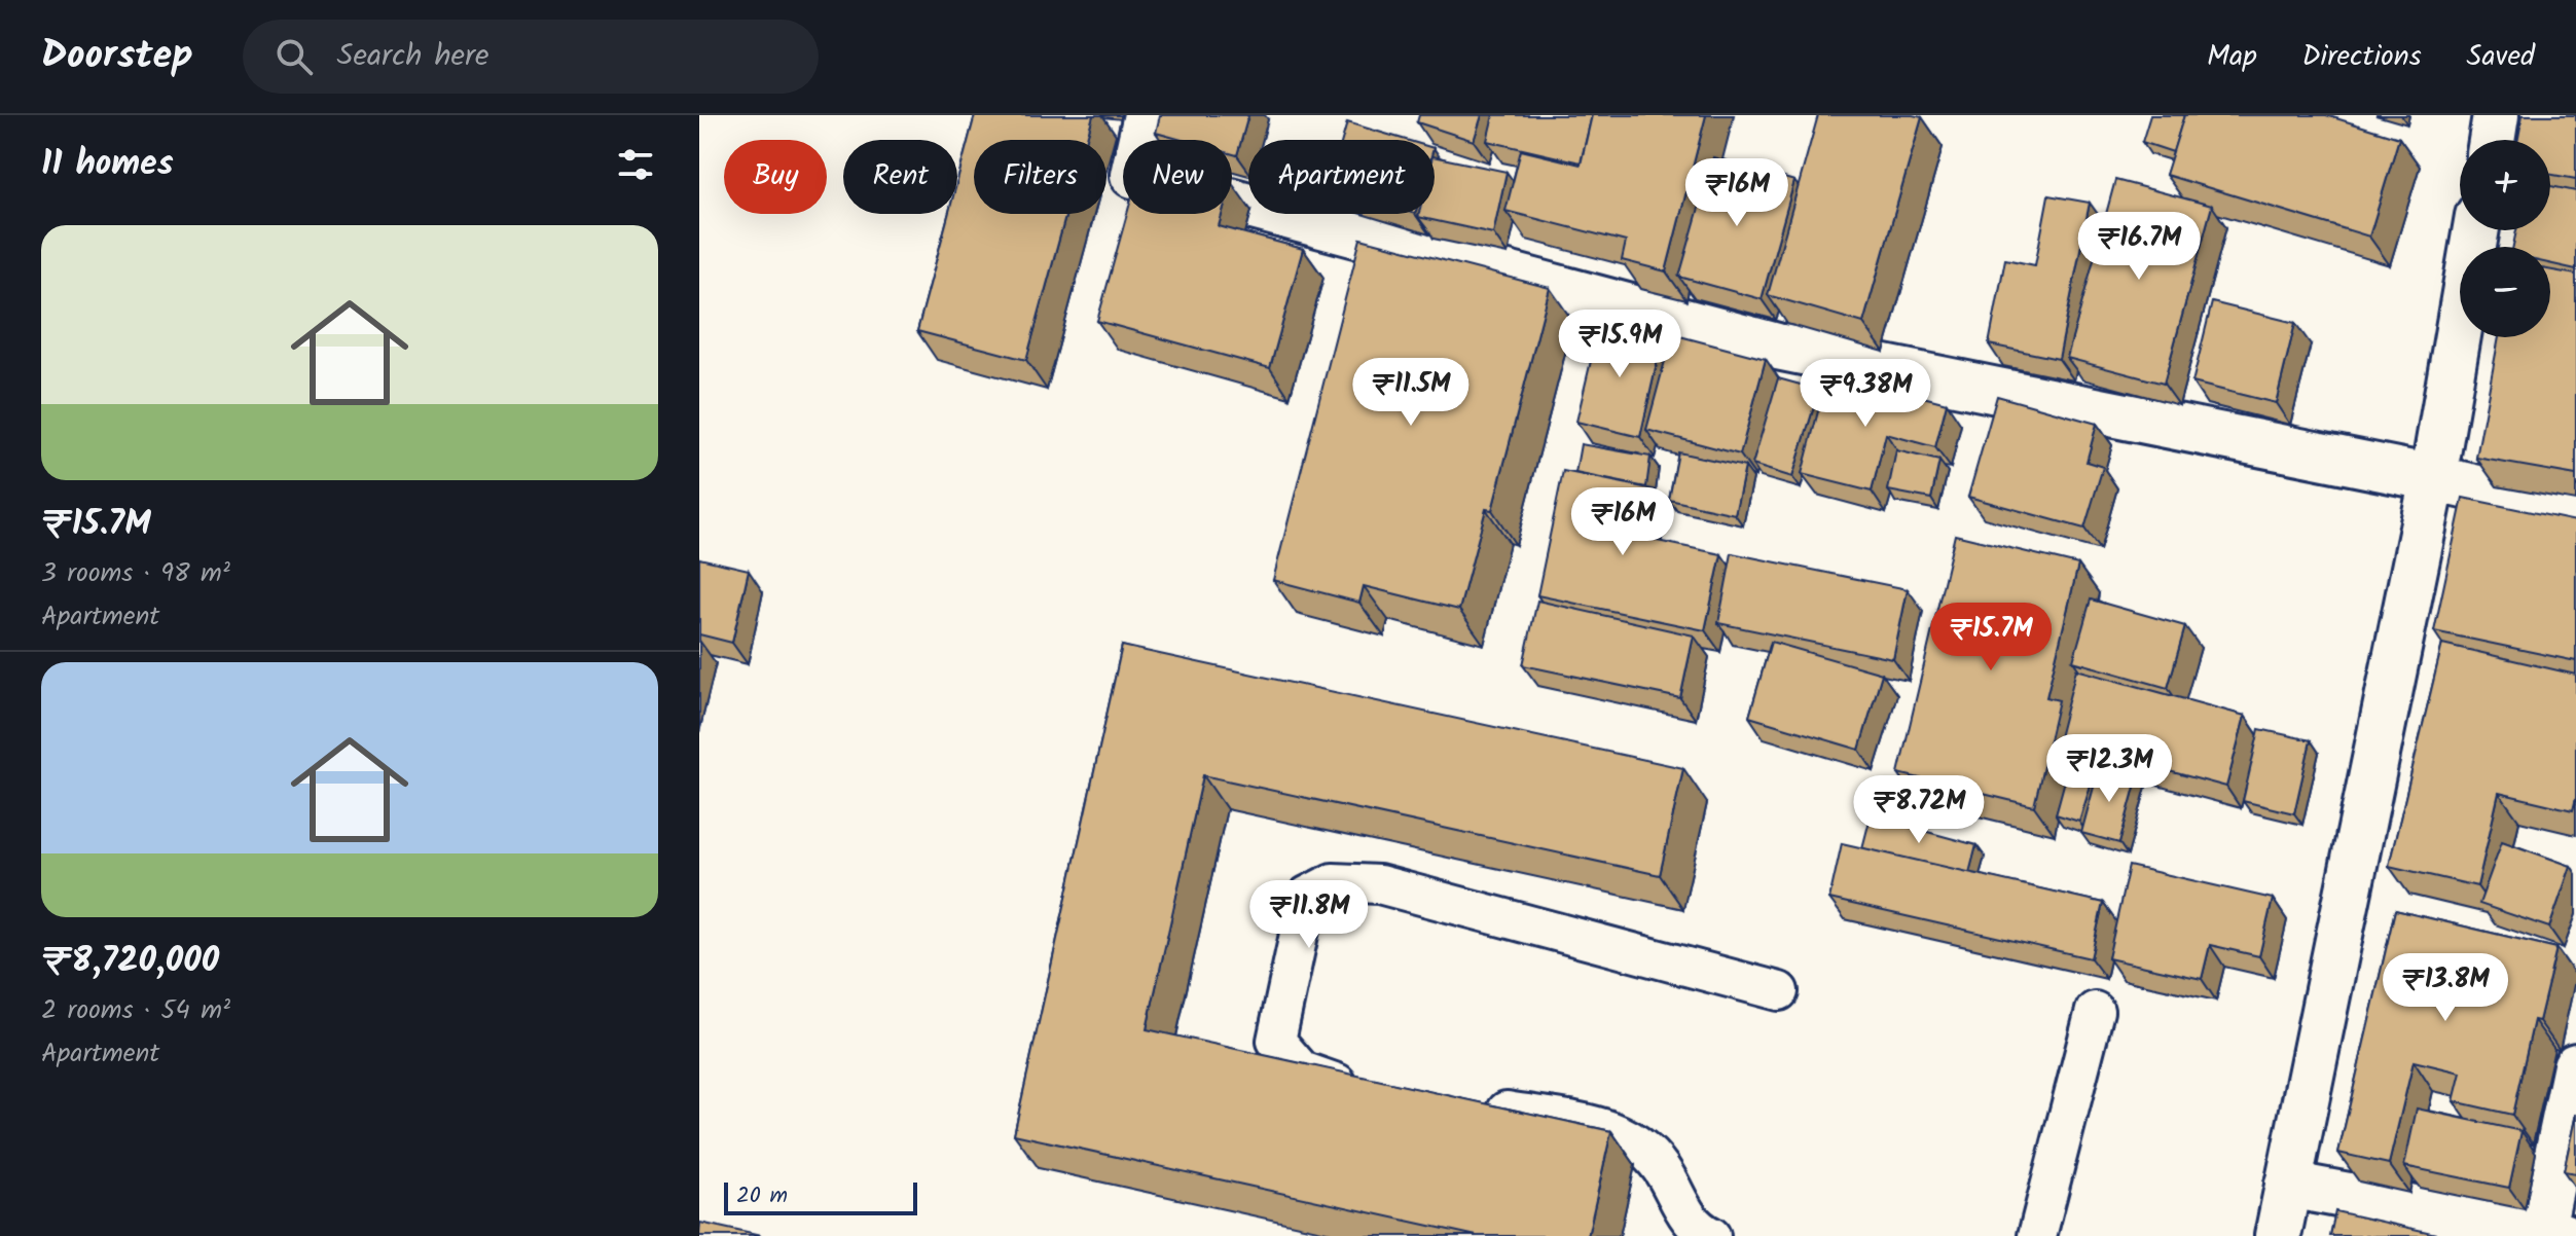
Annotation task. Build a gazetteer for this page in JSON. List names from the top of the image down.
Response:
{
  "scale_bar": "20 m",
  "page": {
    "header": "Doorstep",
    "search": "Search here",
    "nav": ["Map", "Directions", "Saved"],
    "heading": "11 homes",
    "map_buttons": ["+", "−"],
    "chip": [
      "Buy",
      "Rent",
      "Filters",
      "New",
      "Apartment"
    ],
    "price": [
      "₹16M",
      "₹16.7M",
      "₹15.9M",
      "₹11.5M",
      "₹9.38M",
      "₹16M",
      "₹15.7M",
      "₹12.3M",
      "₹8.72M",
      "₹11.8M",
      "₹13.8M"
    ],
    "list": [
      {
        "name": "₹15.7M",
        "note": "3 rooms · 98 m² · Apartment"
      },
      {
        "name": "₹8,720,000",
        "note": "2 rooms · 54 m² · Apartment"
      }
    ],
    "scale": "20 m"
  }
}
